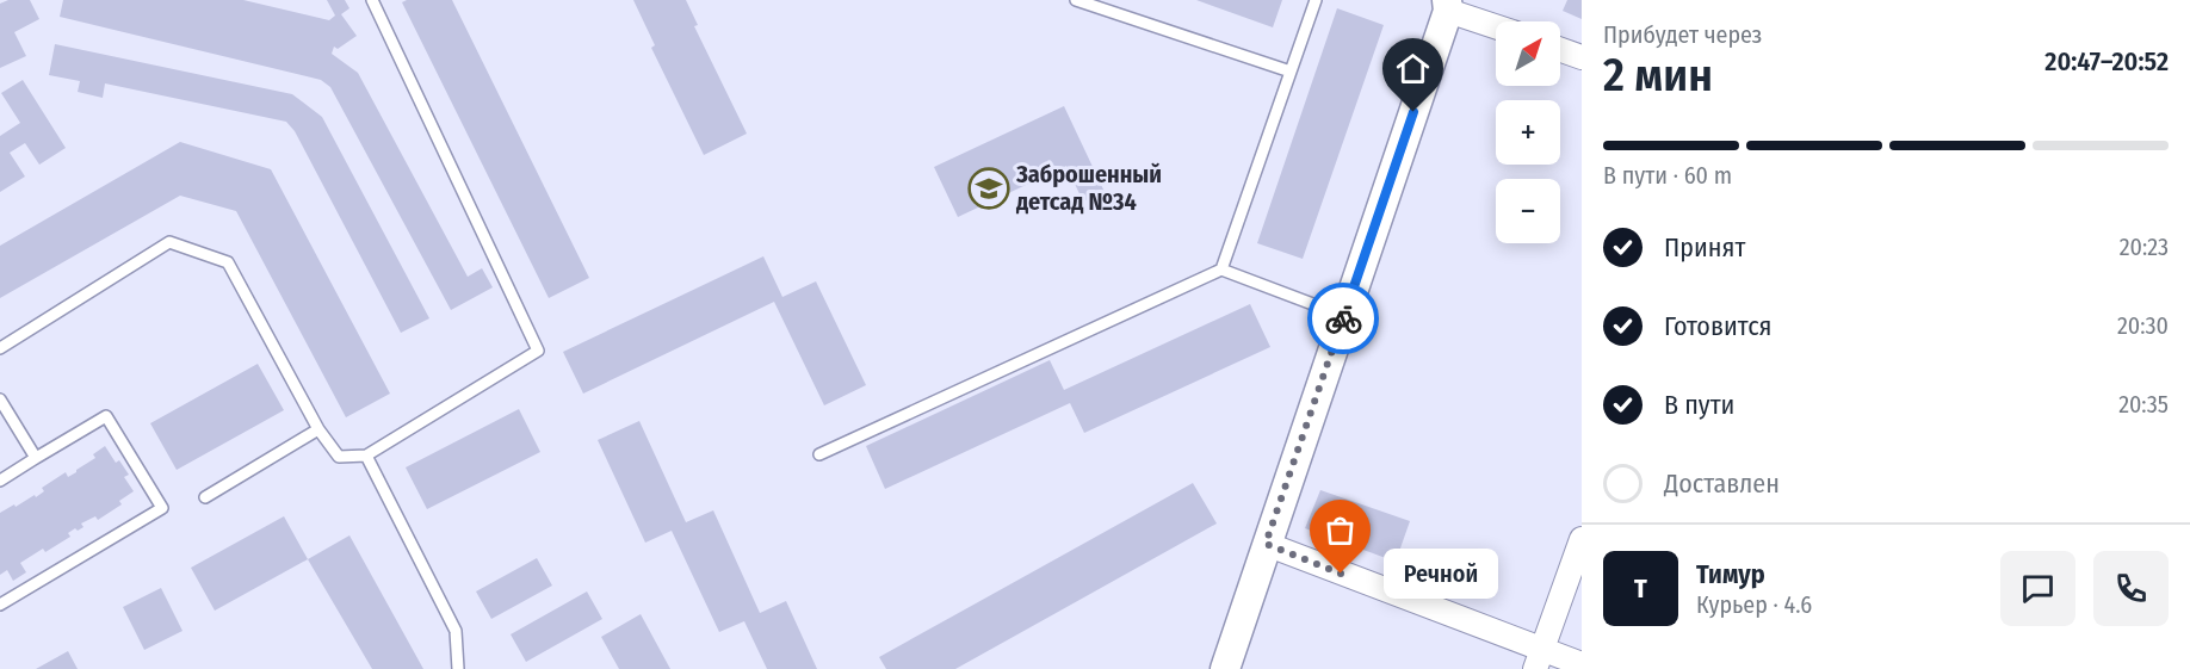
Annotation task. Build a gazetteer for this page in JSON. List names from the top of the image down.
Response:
{
  "places": {
    "school or university": ["Заброшенный детсад №34"],
    "other": ["Речной"]
  },
  "north": "top right",
  "page": {
    "heading": ["2 мин", "Прибудет через", "20:47–20:52"],
    "panel": ["Тимур", "Курьер · 4.6"],
    "map_buttons": ["+", "−"],
    "bar": "В пути · 60 m",
    "list": [
      ["Принят", "20:23"],
      ["Готовится", "20:30"],
      ["В пути", "20:35"],
      "Доставлен"
    ],
    "bubble": "Речной",
    "round": "Т"
  }
}
